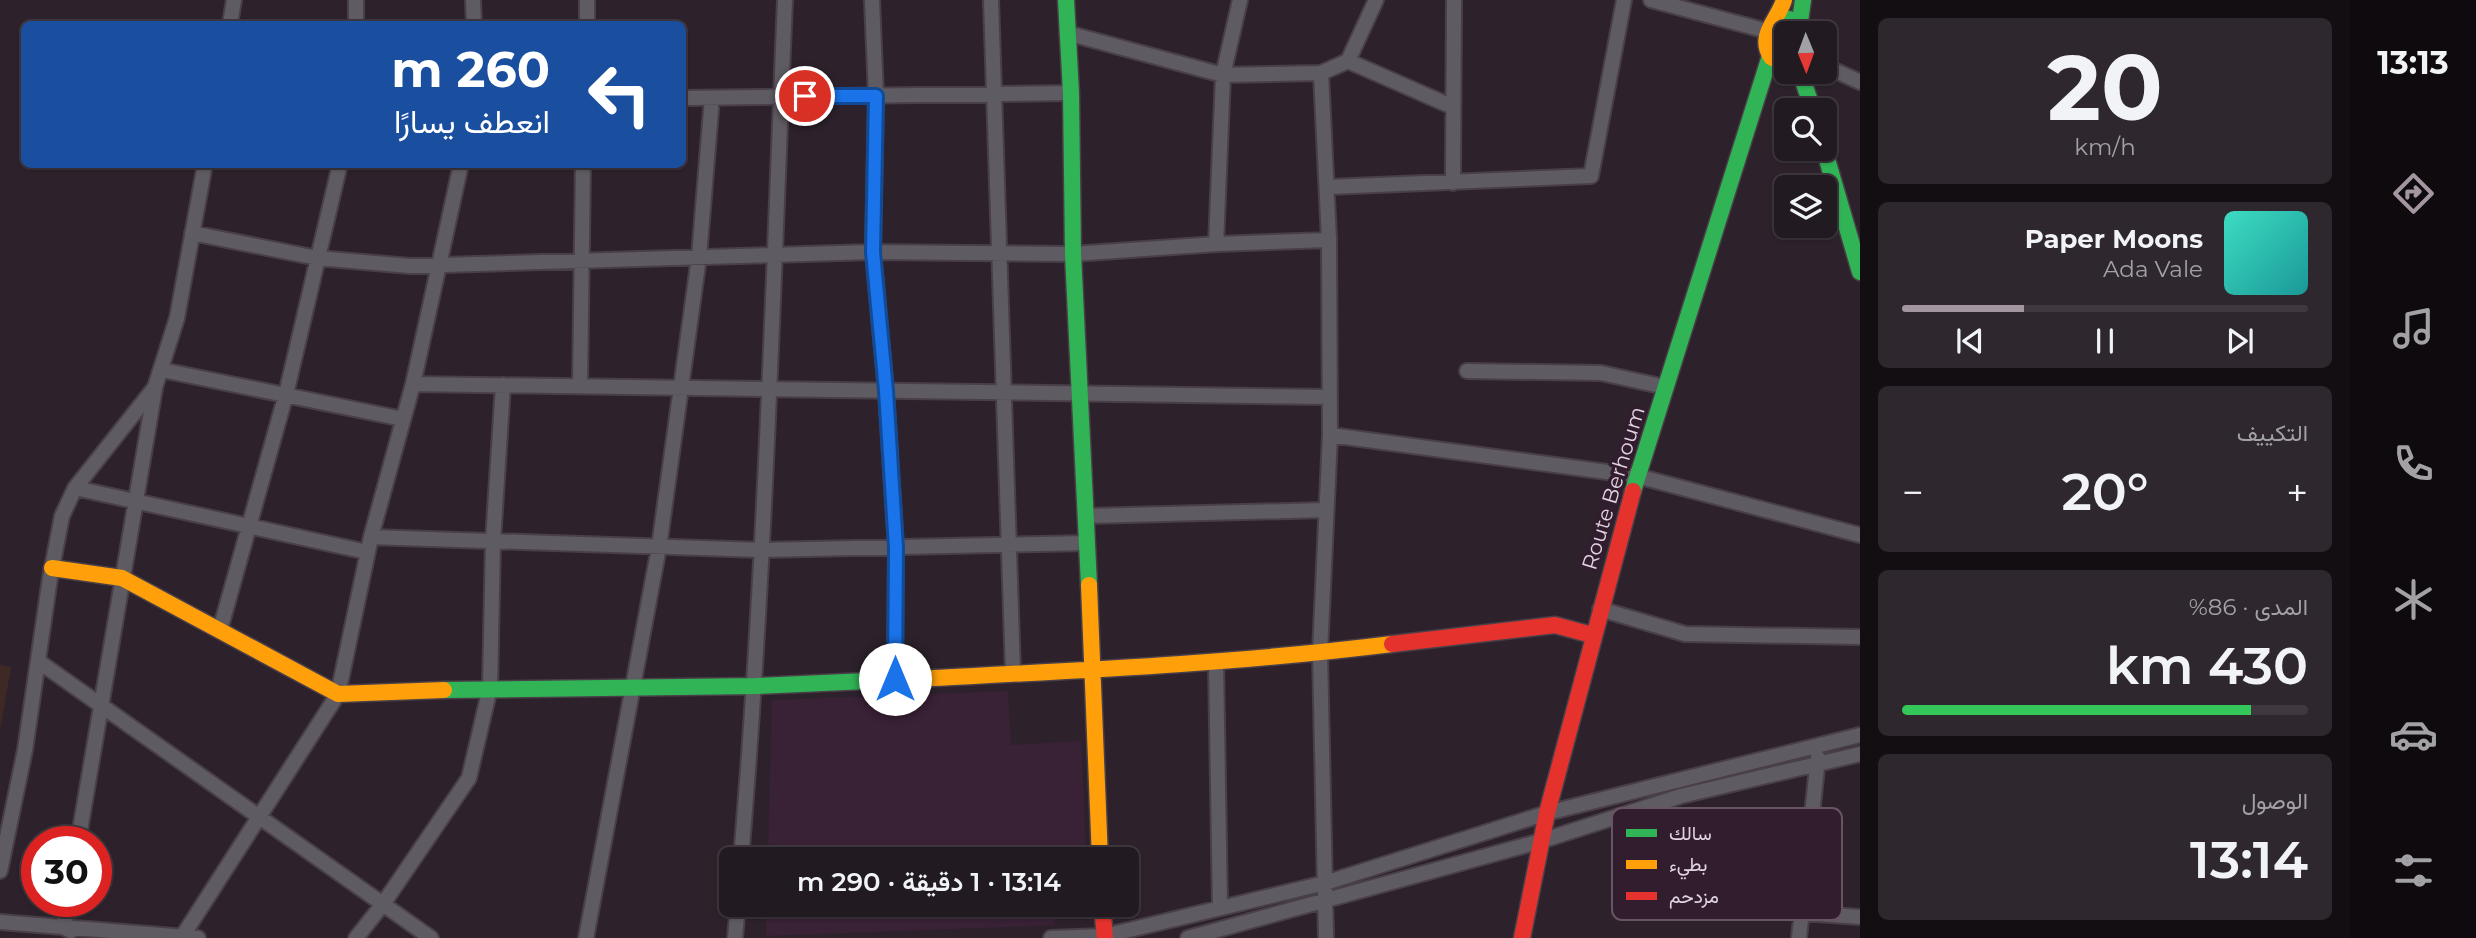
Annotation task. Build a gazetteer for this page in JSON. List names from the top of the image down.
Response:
{
  "streets": {
    "street": ["Route Berhoum"]
  },
  "legend": ["سالك", "بطيء", "مزدحم"],
  "north": "bottom",
  "page": {
    "tabs": "13:13",
    "tile": [
      ["20", "km/h"],
      "التكييف",
      ["المدى · 86%", "430 km"],
      ["الوصول", "13:14"]
    ],
    "turn": ["260 m", "انعطف يسارًا"],
    "song": ["Paper Moons", "Ada Vale"],
    "heat": ["−", "20°", "+"],
    "limit": "30",
    "trip": "13:14 · 1 دقيقة · 290 m"
  }
}
